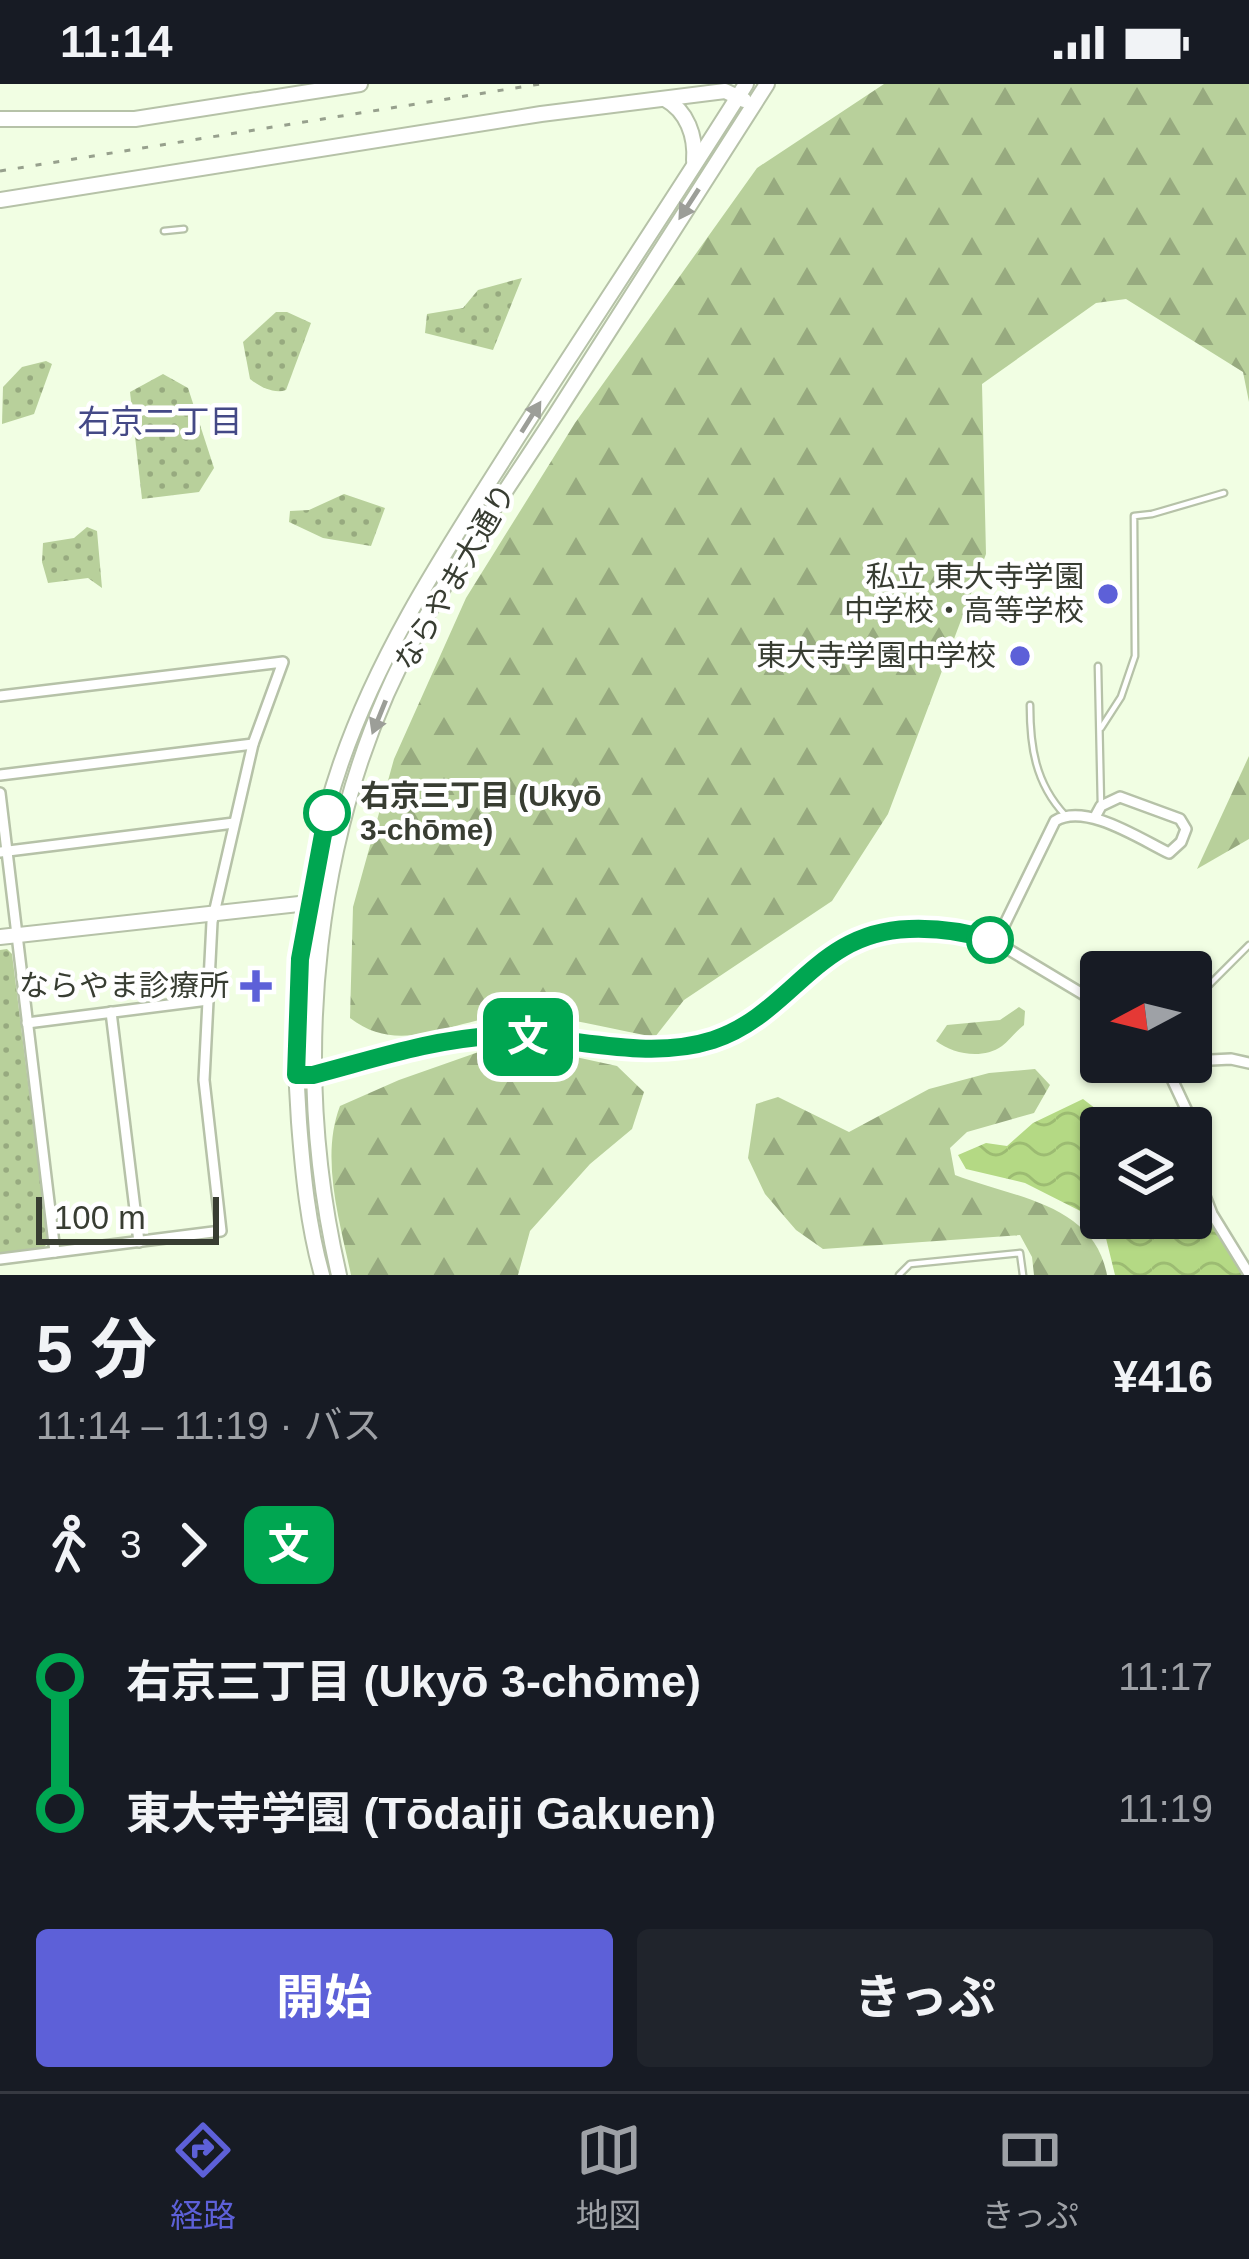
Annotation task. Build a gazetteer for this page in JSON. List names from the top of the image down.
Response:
{
  "streets": {
    "street": ["ならやま大通り"]
  },
  "districts": ["右京二丁目"],
  "places": {
    "other": ["私立 東大寺学園 中学校・高等学校", "東大寺学園中学校", "右京三丁目 (Ukyō 3-chōme)"],
    "health": ["ならやま診療所"]
  },
  "lines": ["bus line 文"],
  "scale_bar": "100 m",
  "north": "left",
  "page": {
    "status": "11:14",
    "on_map": "文",
    "scale": "100 m",
    "heading": ["5 分", "11:14 – 11:19 · バス", "¥416"],
    "legs": ["3", "文"],
    "list": [
      {
        "name": "右京三丁目 (Ukyō 3-chōme)",
        "value": "11:17"
      },
      {
        "name": "東大寺学園 (Tōdaiji Gakuen)",
        "value": "11:19"
      }
    ],
    "buttons": ["開始", "きっぷ"],
    "tabs": ["経路", "地図", "きっぷ"]
  }
}
